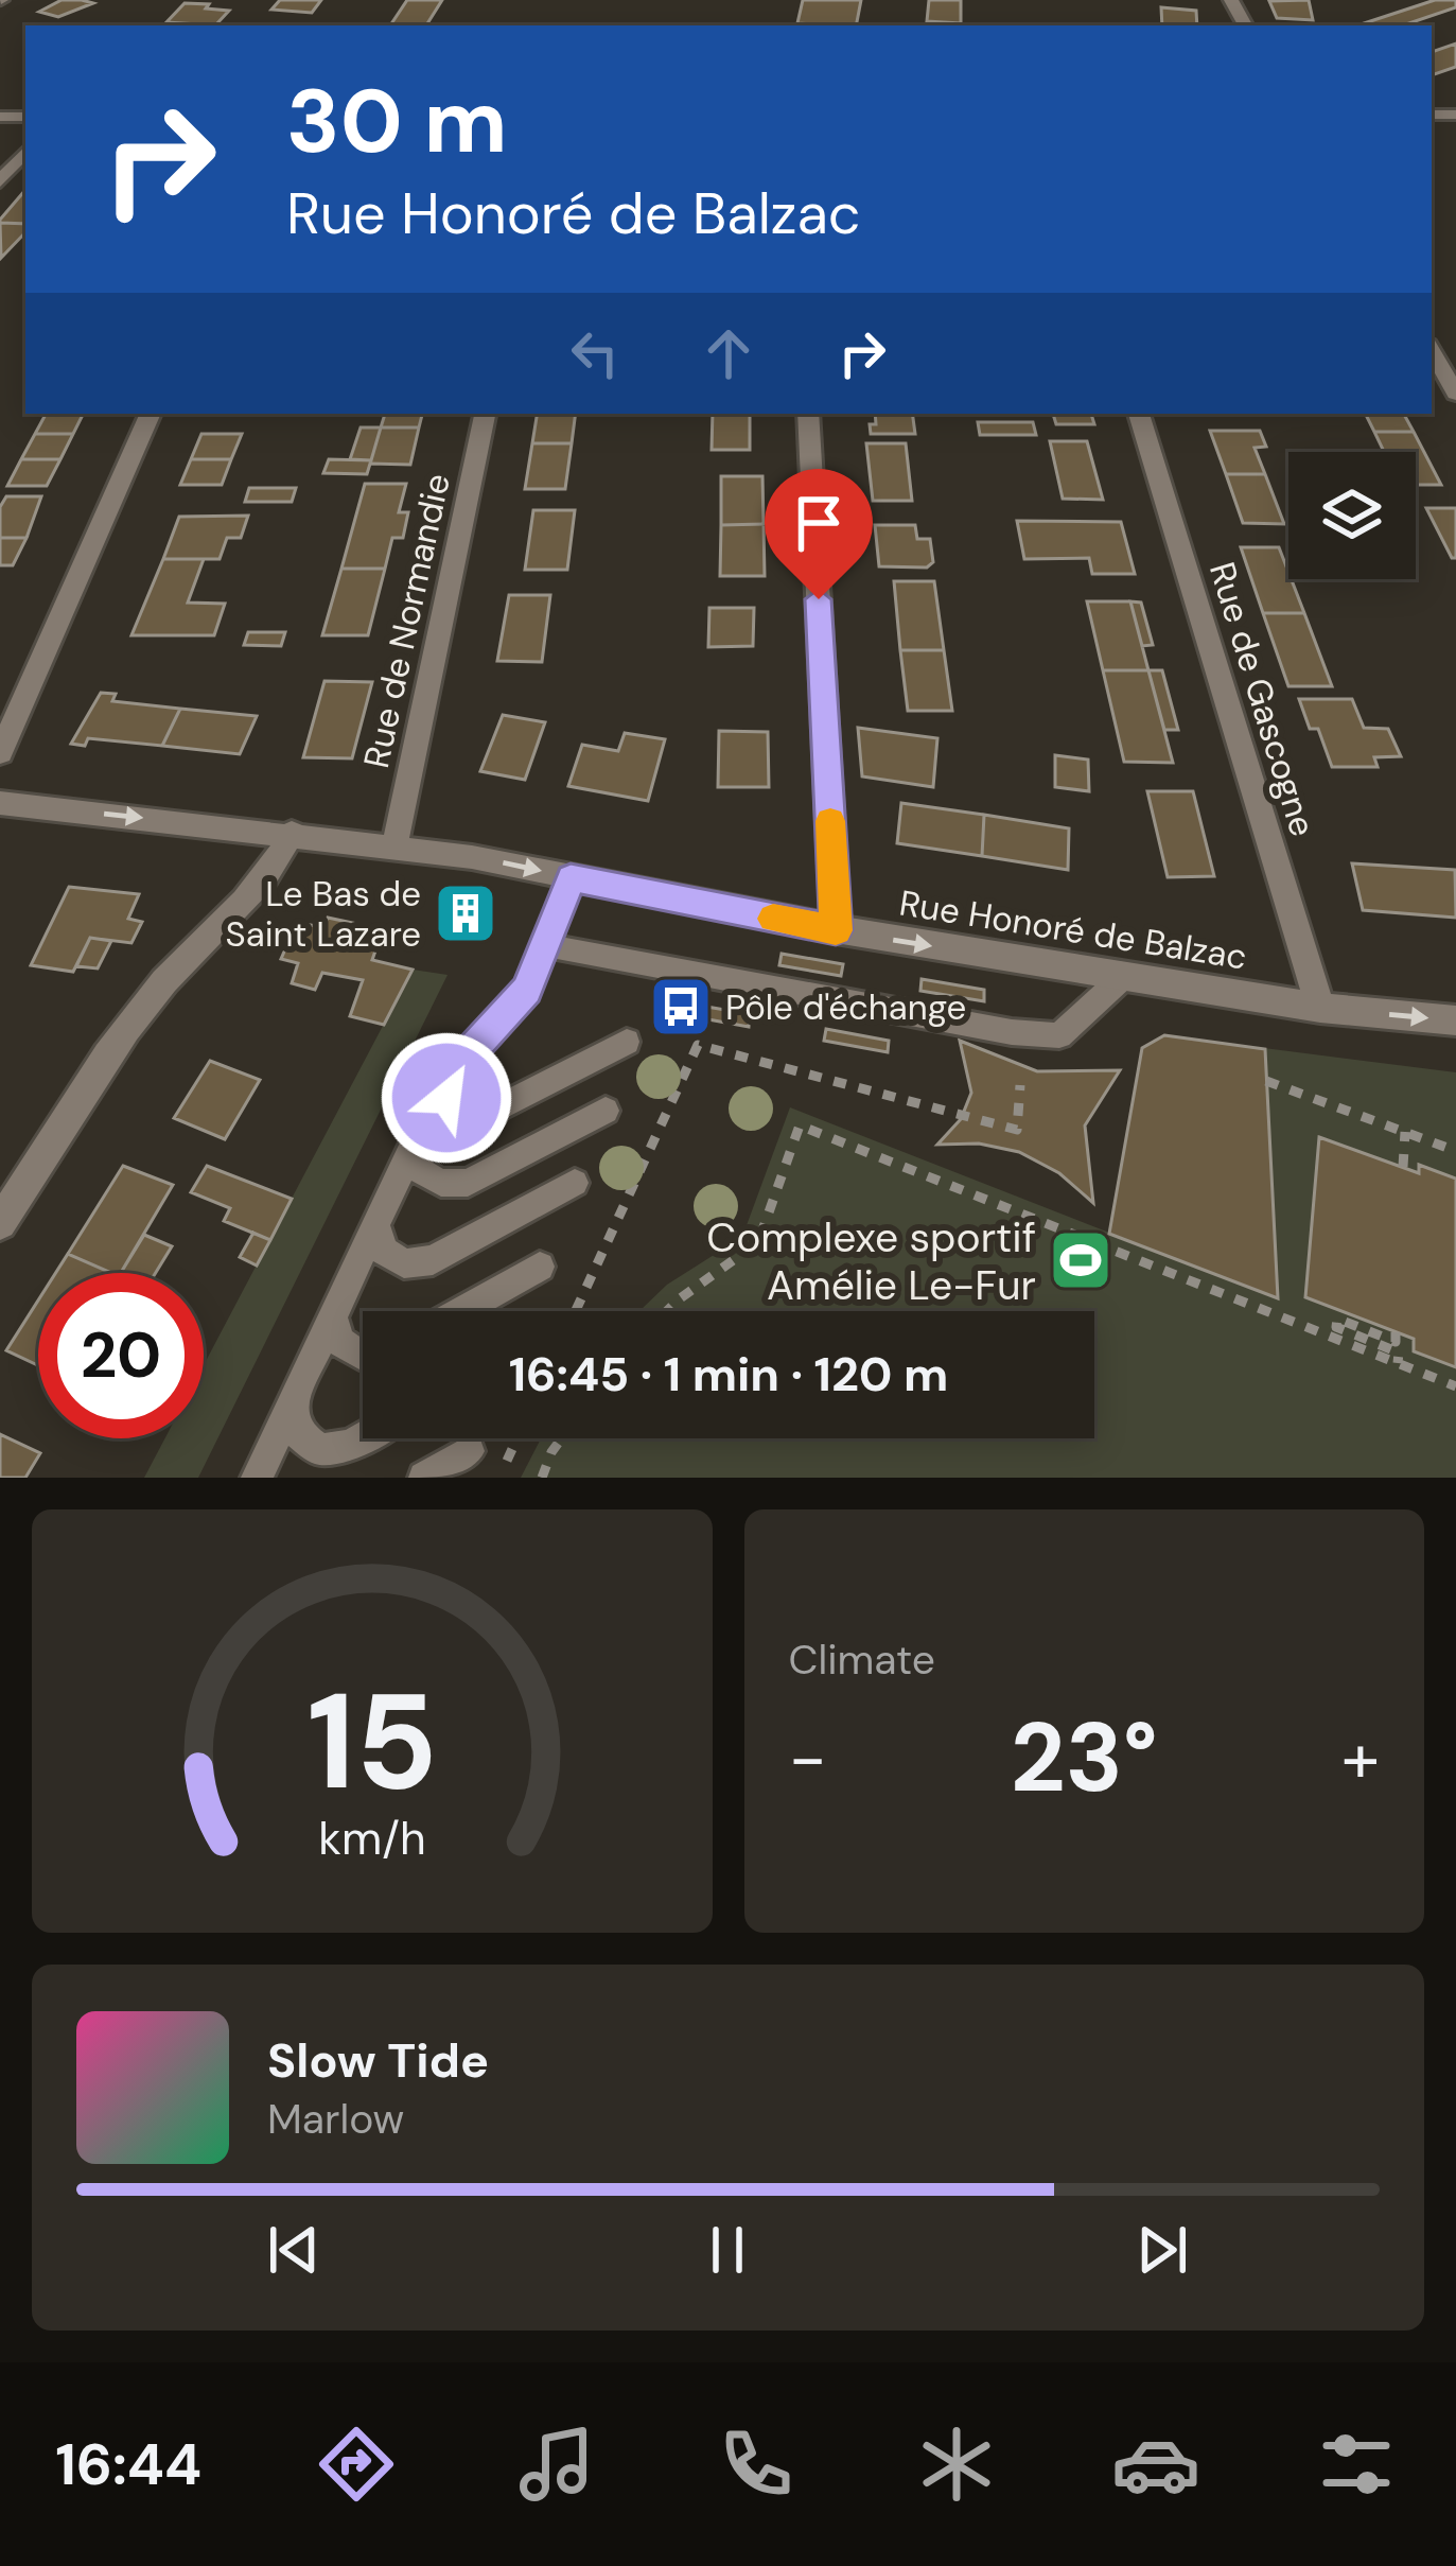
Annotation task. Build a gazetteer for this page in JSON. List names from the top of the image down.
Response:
{
  "streets": {
    "street": ["Rue de Normandie", "Rue de Gascogne", "Rue Honoré de Balzac"]
  },
  "crossings": [
    ["Rue de Normandie", "Rue Honoré de Balzac"],
    ["Rue de Gascogne", "Rue Honoré de Balzac"]
  ],
  "one_way": ["Rue Honoré de Balzac"],
  "places": {
    "building": ["Le Bas de Saint Lazare"],
    "bus stop": ["Pôle d'échange"],
    "sports": ["Complexe sportif Amélie Le-Fur"]
  },
  "page": {
    "turn": ["30 m", "Rue Honoré de Balzac"],
    "limit": "20",
    "trip": "16:45 · 1 min · 120 m",
    "tile": "Climate",
    "heat": ["−", "23°", "+"],
    "song": ["Slow Tide", "Marlow"],
    "tabs": "16:44",
    "gauge": ["15", "km/h"]
  }
}
